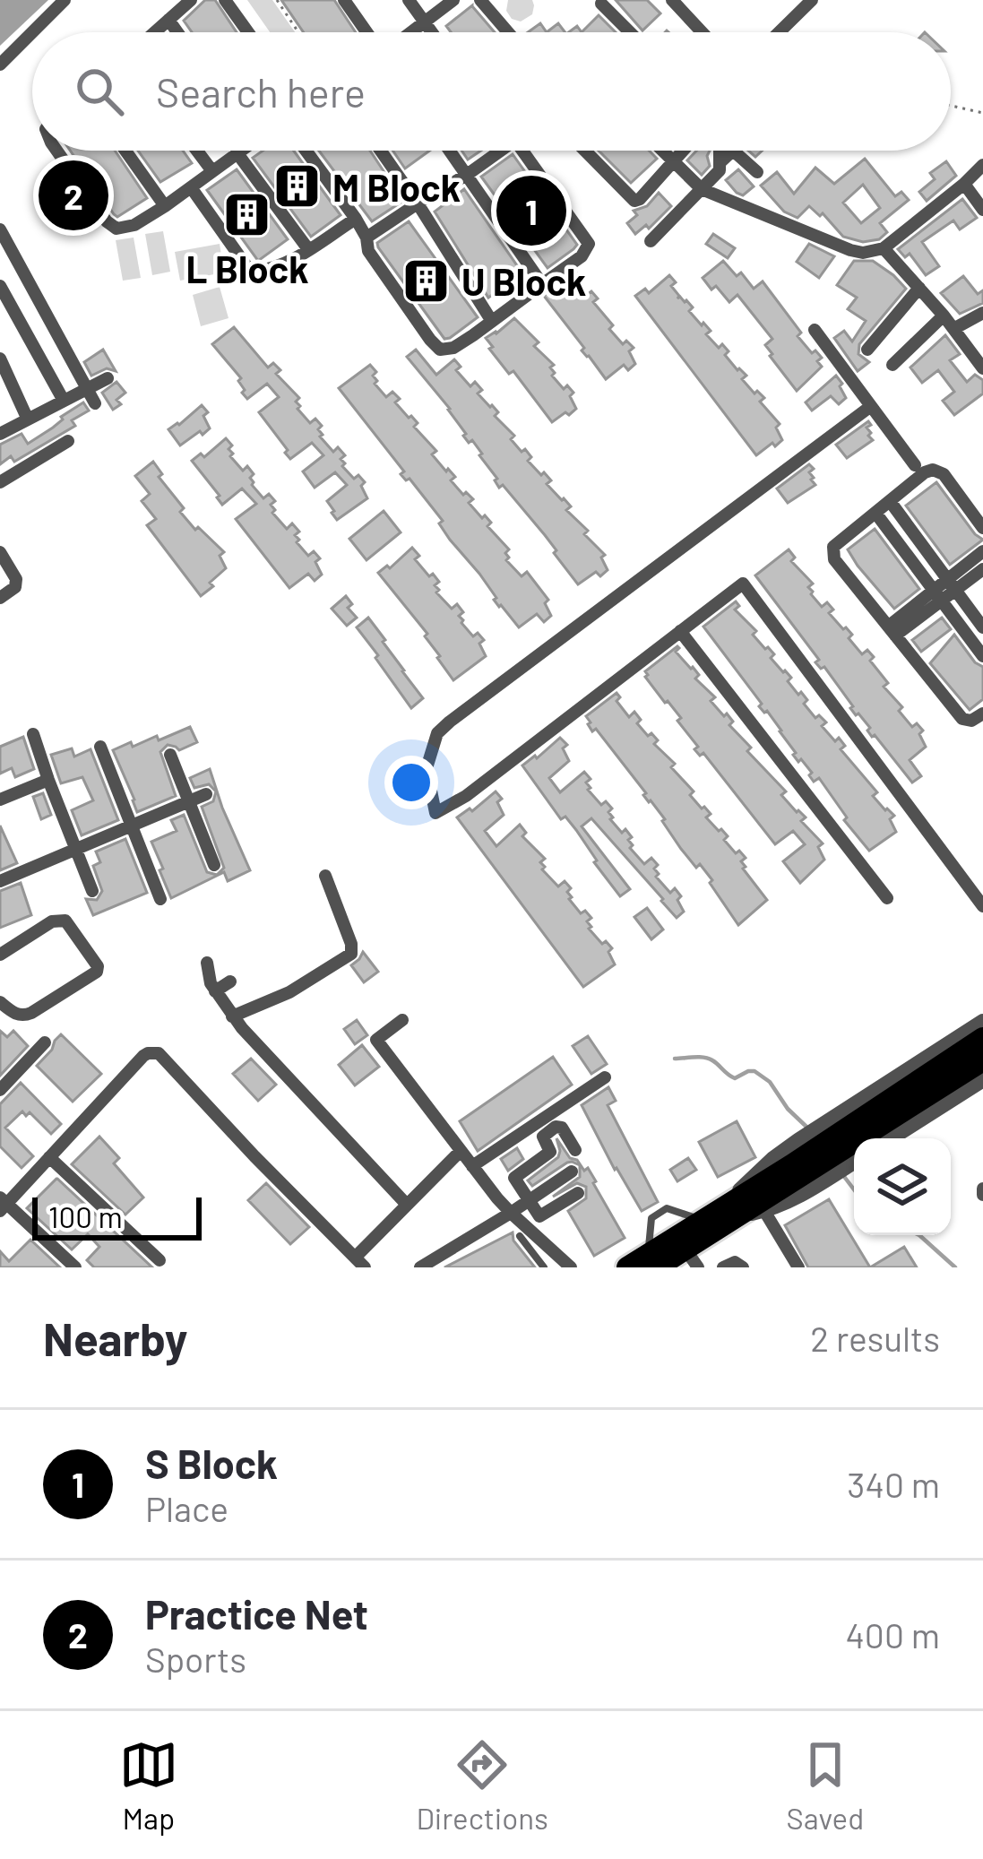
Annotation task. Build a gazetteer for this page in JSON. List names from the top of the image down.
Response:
{
  "places": {
    "building": ["M Block", "L Block", "U Block"]
  },
  "scale_bar": "100 m",
  "page": {
    "search": "Search here",
    "pins": ["2", "1"],
    "scale": "100 m",
    "heading": ["Nearby", "2 results"],
    "list": [
      {
        "mark": "1",
        "name": "S Block",
        "note": "Place",
        "value": "340 m"
      },
      {
        "mark": "2",
        "name": "Practice Net",
        "note": "Sports",
        "value": "400 m"
      }
    ],
    "nav": ["Map", "Directions", "Saved"]
  }
}
